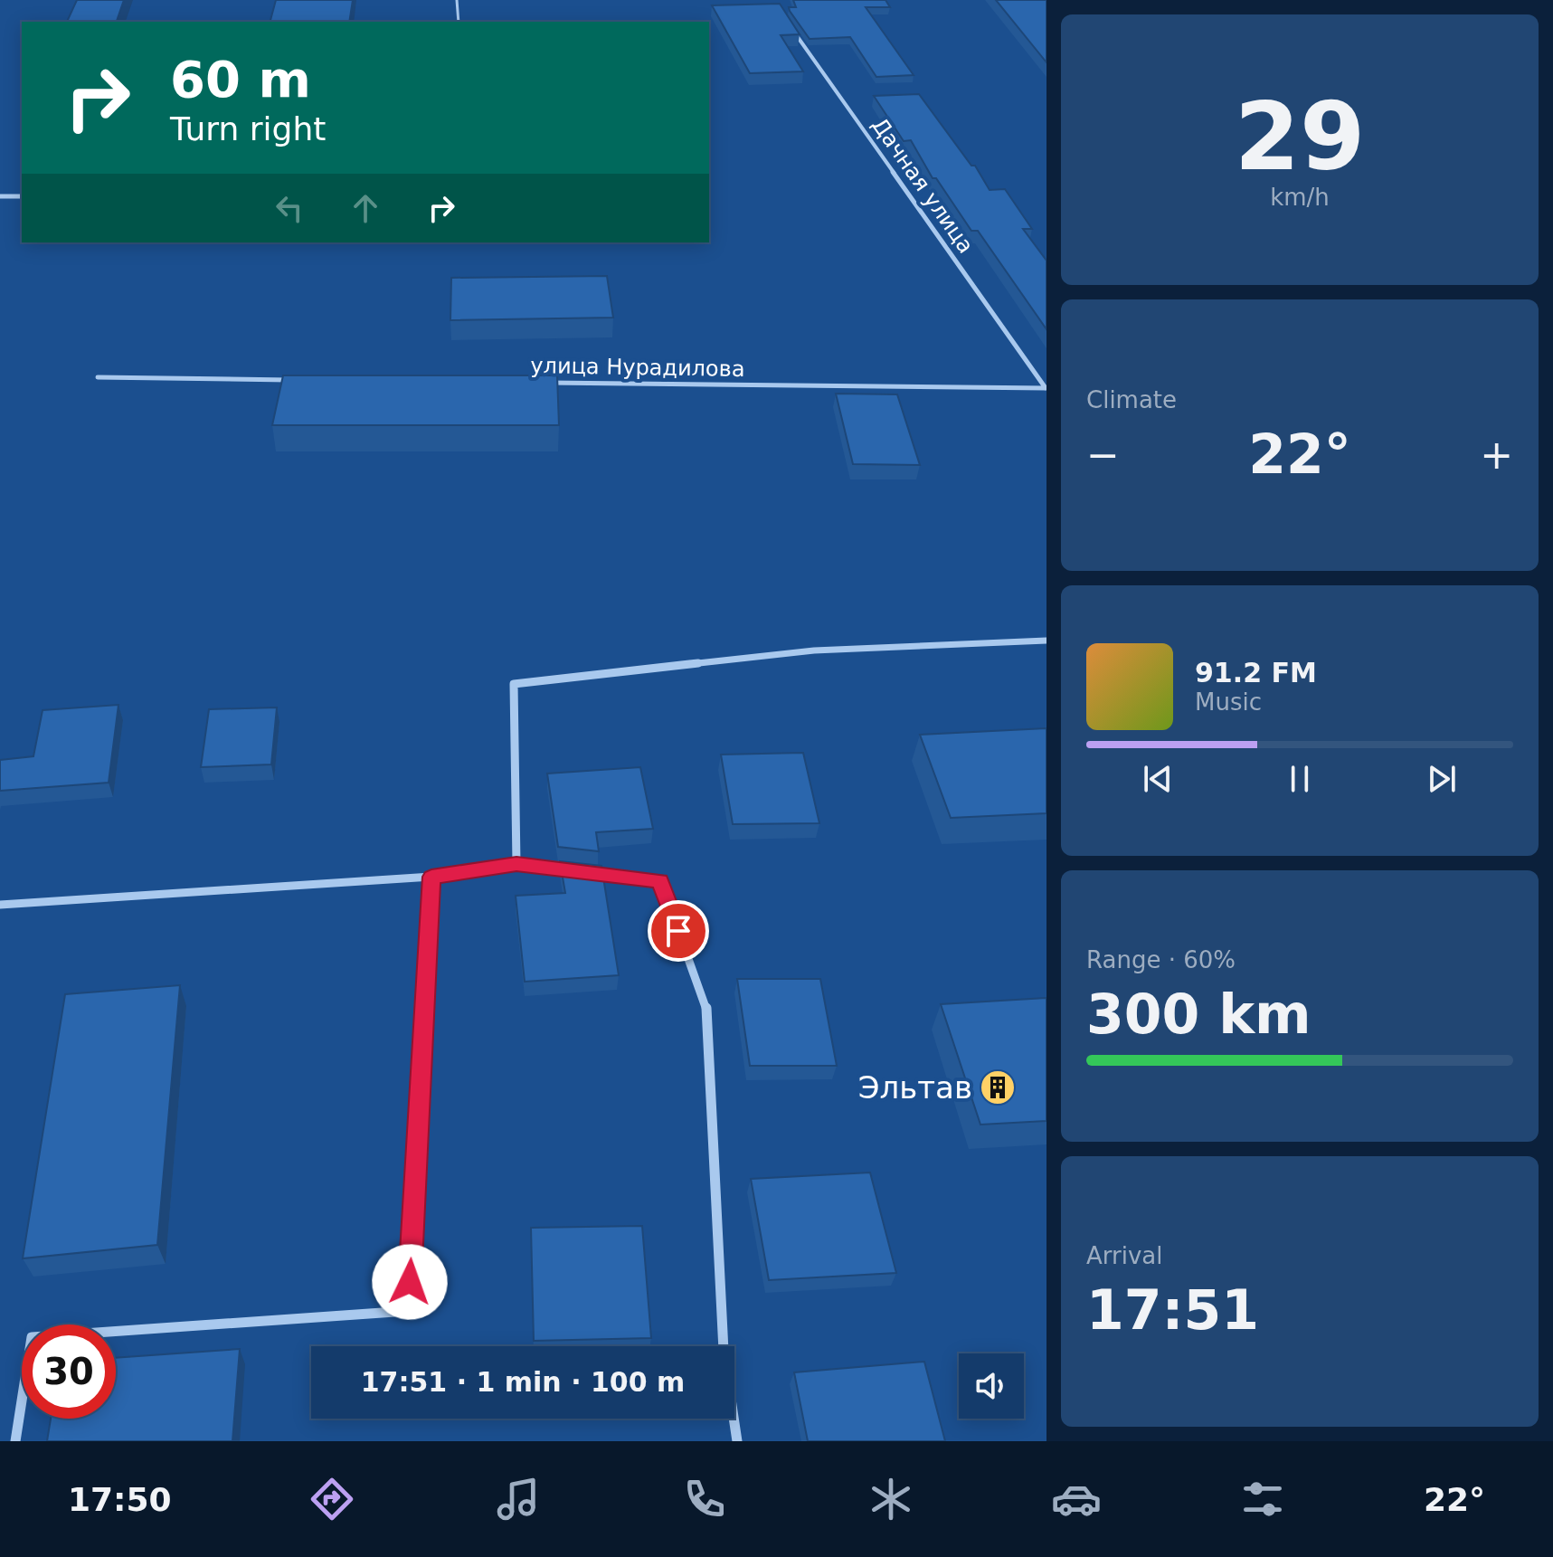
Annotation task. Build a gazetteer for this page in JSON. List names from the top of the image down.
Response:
{
  "streets": {
    "street": ["Дачная улица", "улица Нурадилова"]
  },
  "crossings": [
    ["Дачная улица", "улица Нурадилова"]
  ],
  "places": {
    "building": ["Эльтав"]
  },
  "page": {
    "tile": [
      ["29", "km/h"],
      "Climate",
      ["Range · 60%", "300 km"],
      ["Arrival", "17:51"]
    ],
    "turn": ["60 m", "Turn right"],
    "heat": ["−", "22°", "+"],
    "song": ["91.2 FM", "Music"],
    "limit": "30",
    "trip": "17:51 · 1 min · 100 m",
    "tabs": ["17:50", "22°"]
  }
}
